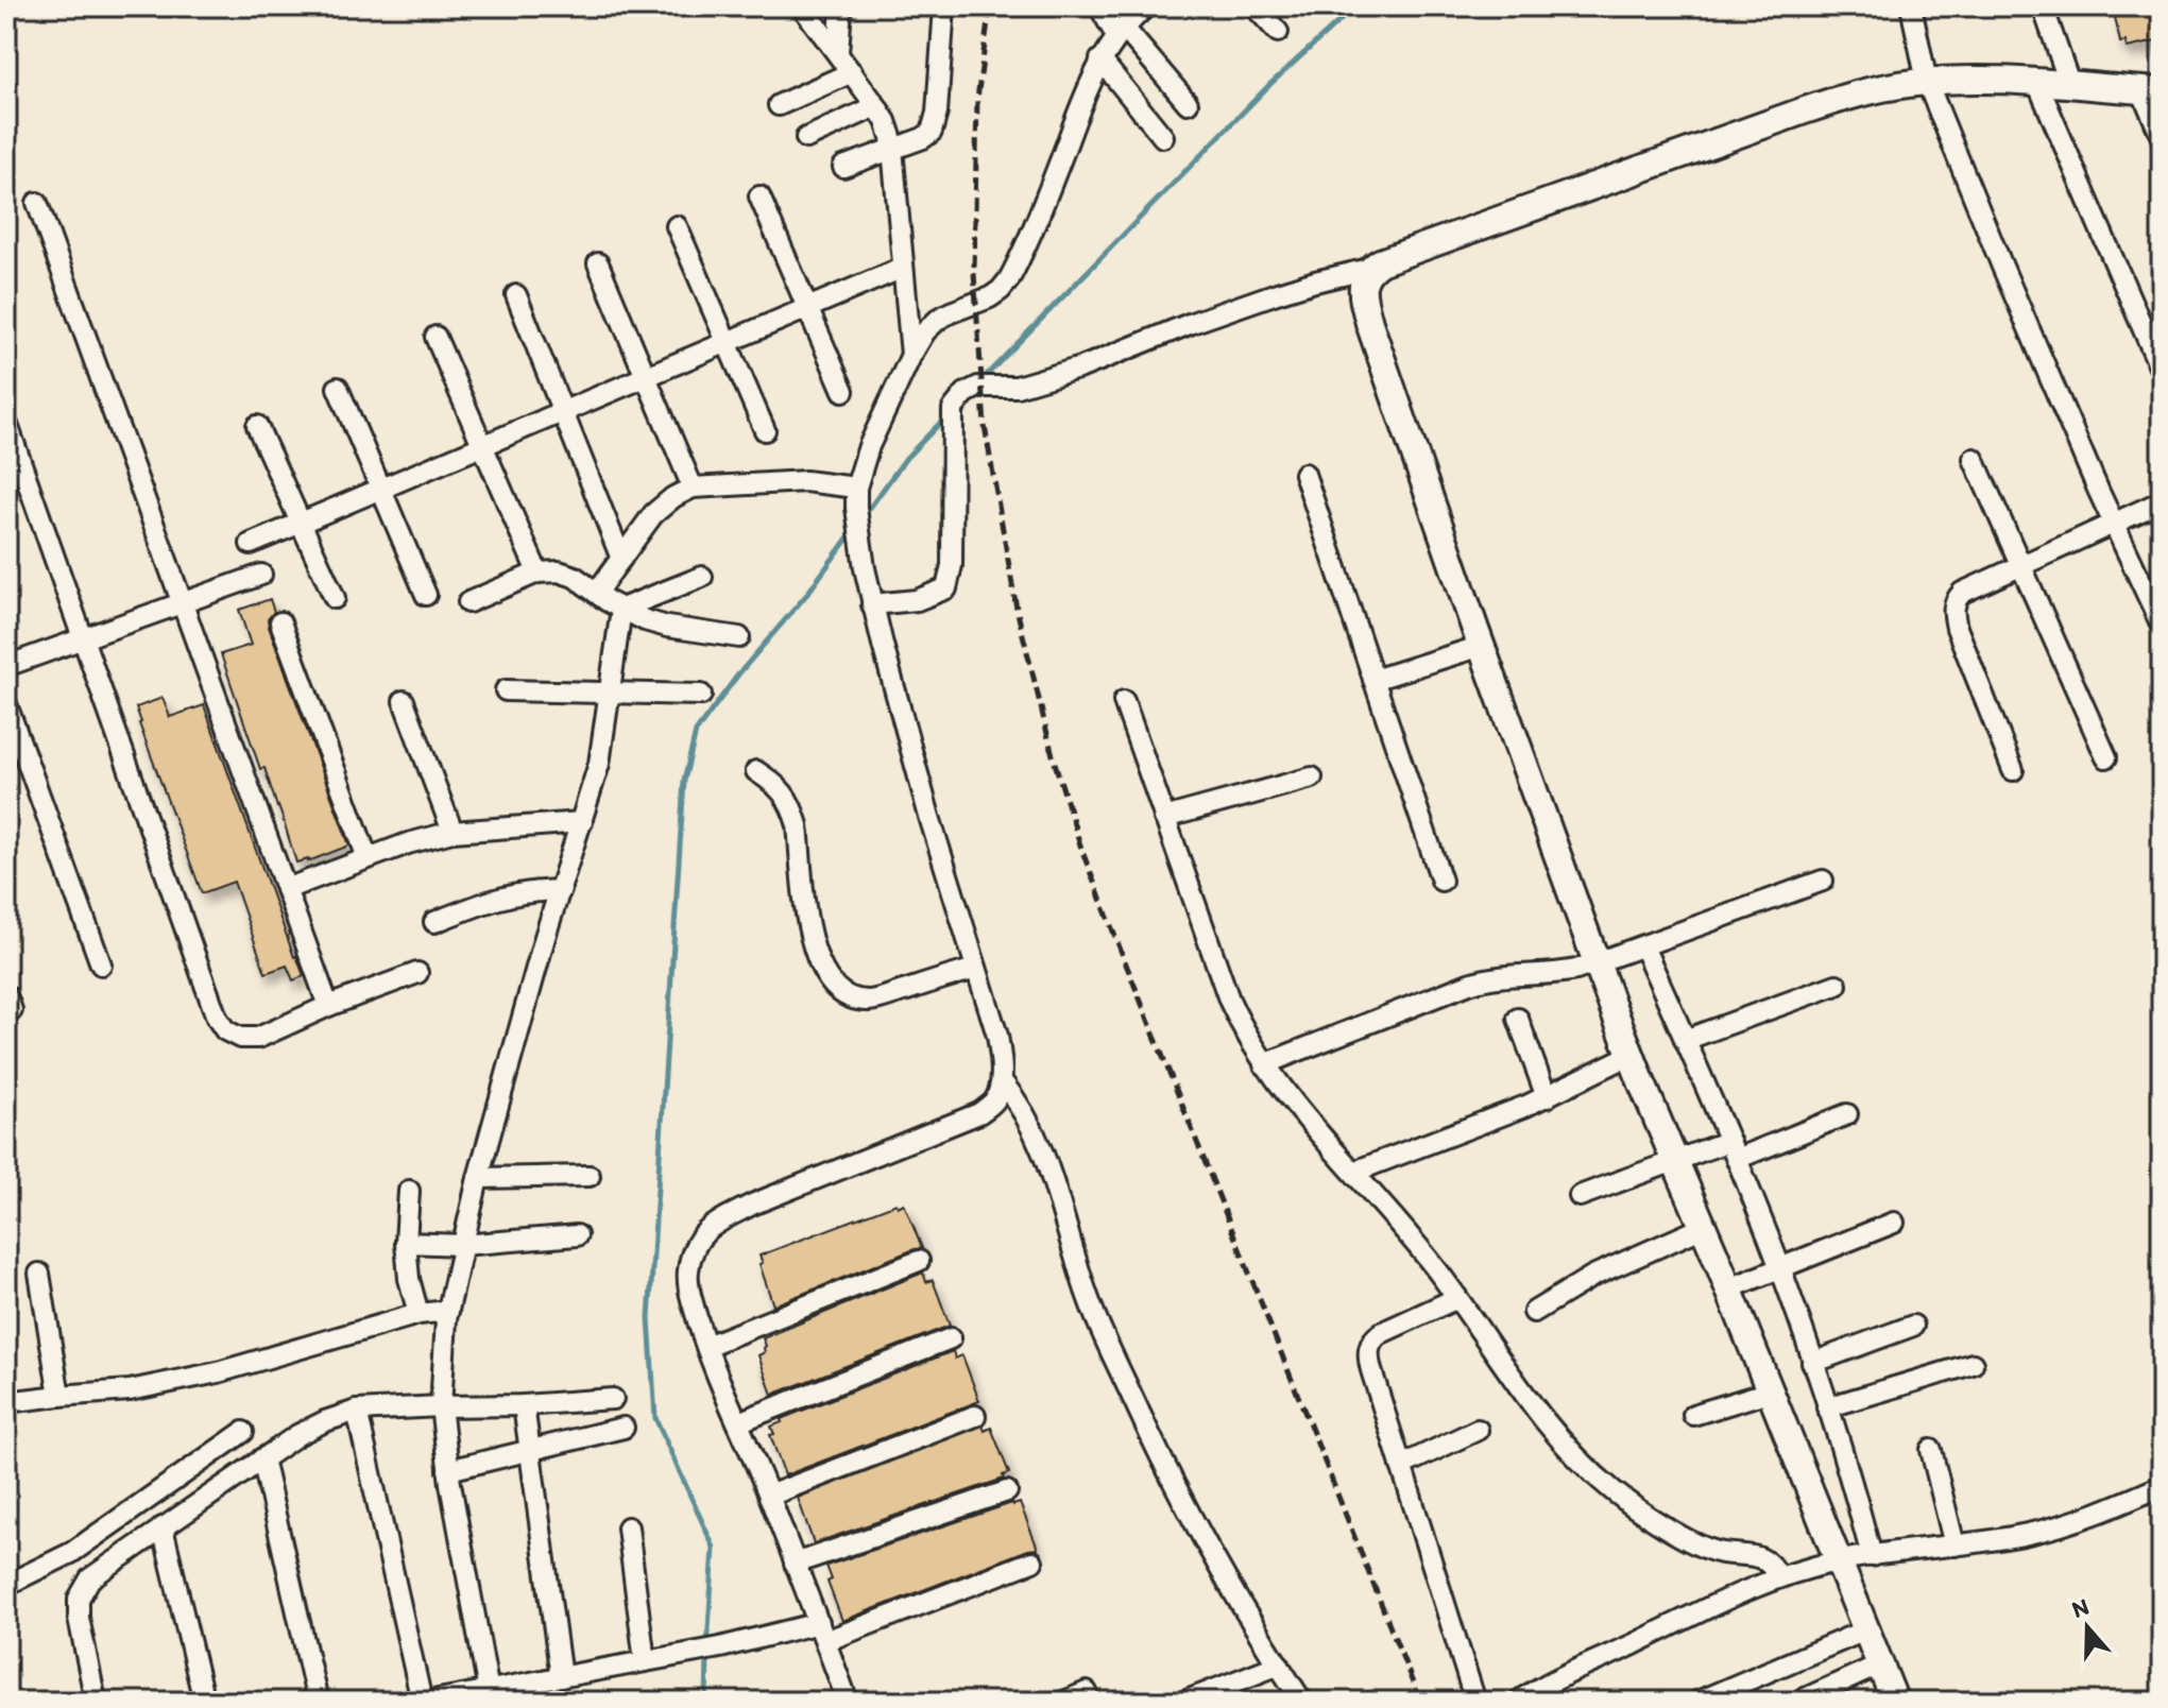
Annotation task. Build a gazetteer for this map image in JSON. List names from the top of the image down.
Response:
{
  "north": "top"
}
